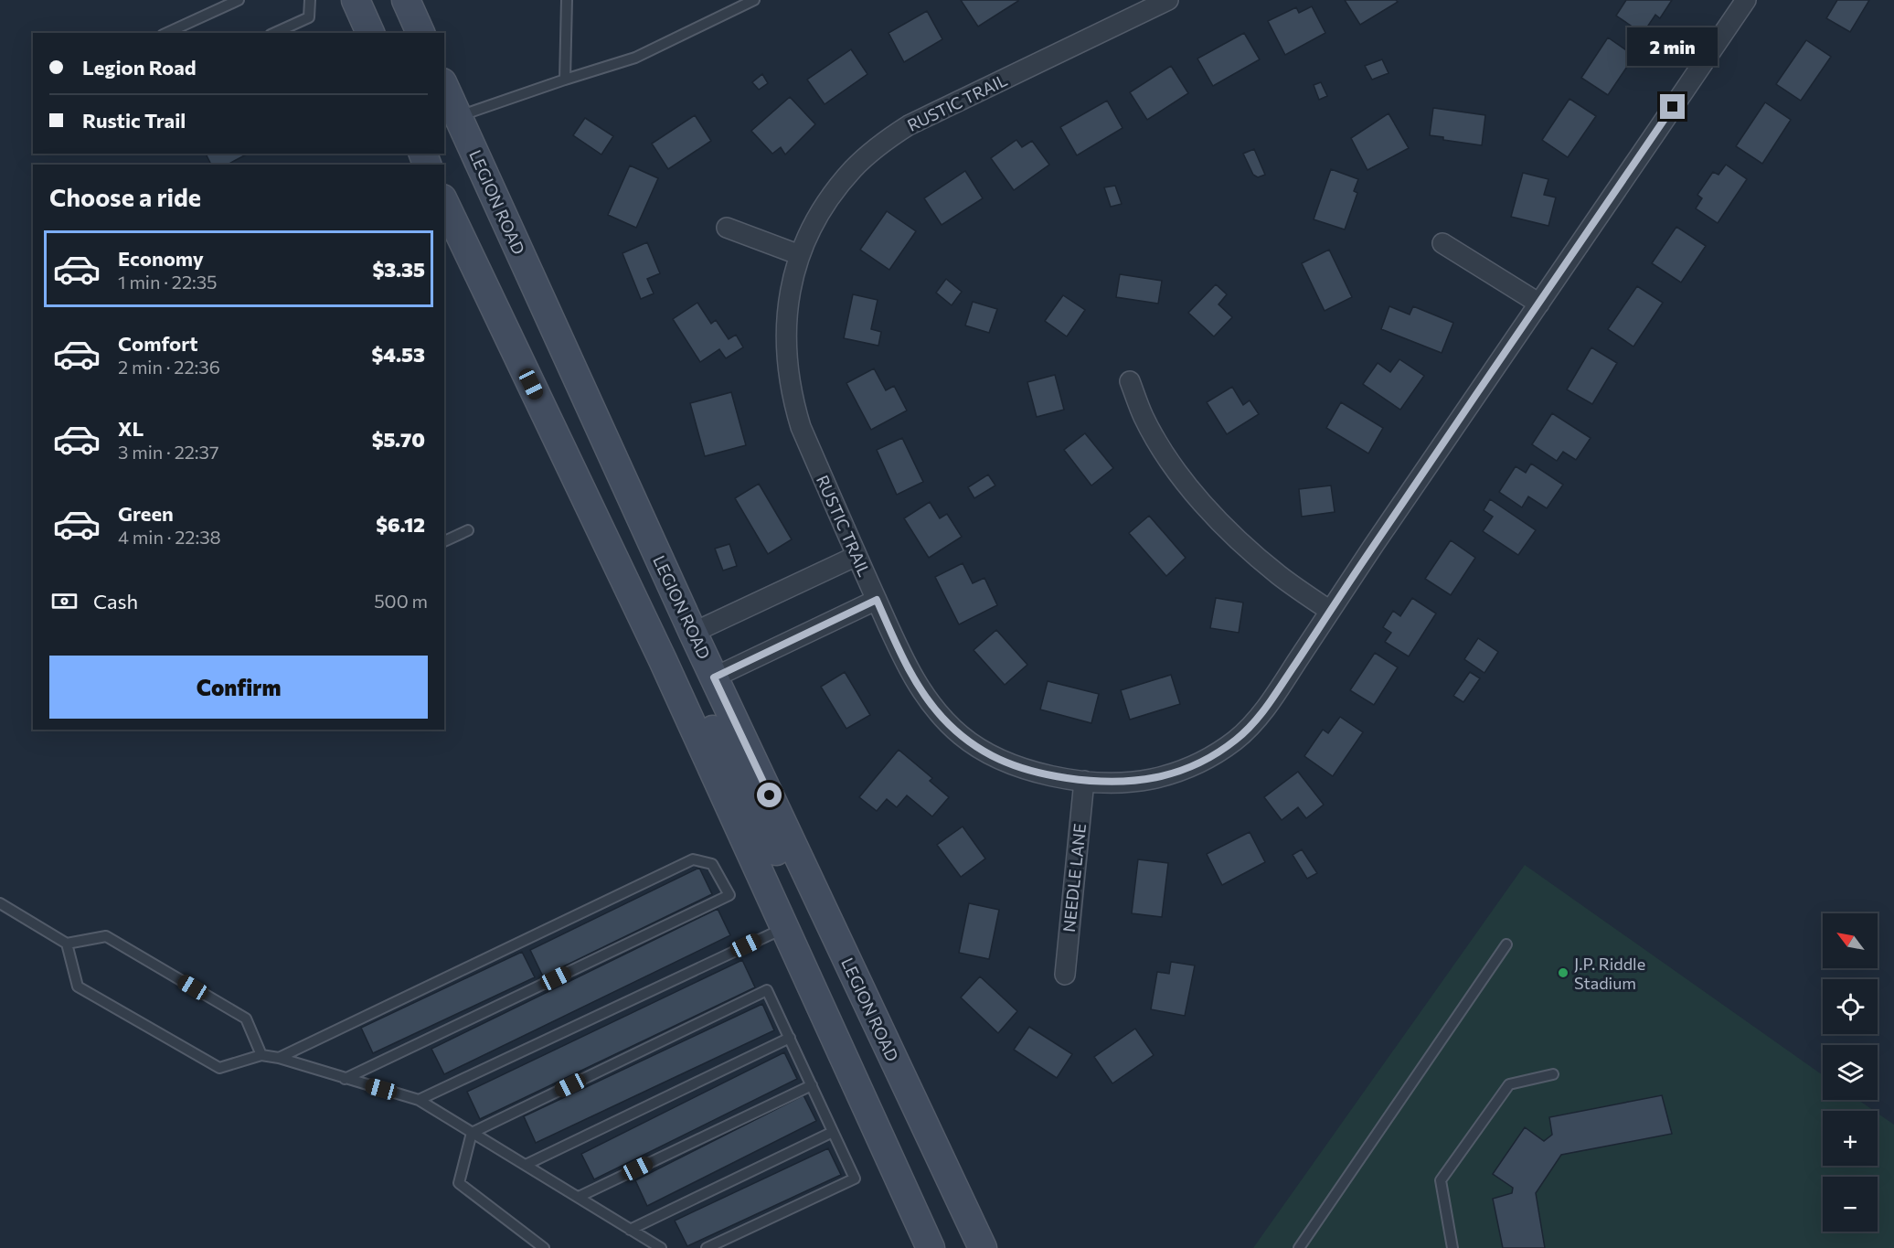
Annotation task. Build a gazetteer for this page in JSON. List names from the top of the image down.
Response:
{
  "streets": {
    "main road": ["LEGION ROAD"],
    "street": ["RUSTIC TRAIL", "NEEDLE LANE"]
  },
  "crossings": [
    ["RUSTIC TRAIL", "NEEDLE LANE"]
  ],
  "places": ["J.P. Riddle Stadium"],
  "north": "top left",
  "page": {
    "bubble": "2 min",
    "banner": ["Legion Road", "Rustic Trail"],
    "heading": "Choose a ride",
    "list": [
      {
        "name": "Economy",
        "note": "1 min · 22:35",
        "value": "$3.35"
      },
      {
        "name": "Comfort",
        "note": "2 min · 22:36",
        "value": "$4.53"
      },
      {
        "name": "XL",
        "note": "3 min · 22:37",
        "value": "$5.70"
      },
      {
        "name": "Green",
        "note": "4 min · 22:38",
        "value": "$6.12"
      }
    ],
    "pay": ["Cash", "500 m"],
    "buttons": "Confirm",
    "map_buttons": ["+", "−"]
  }
}
